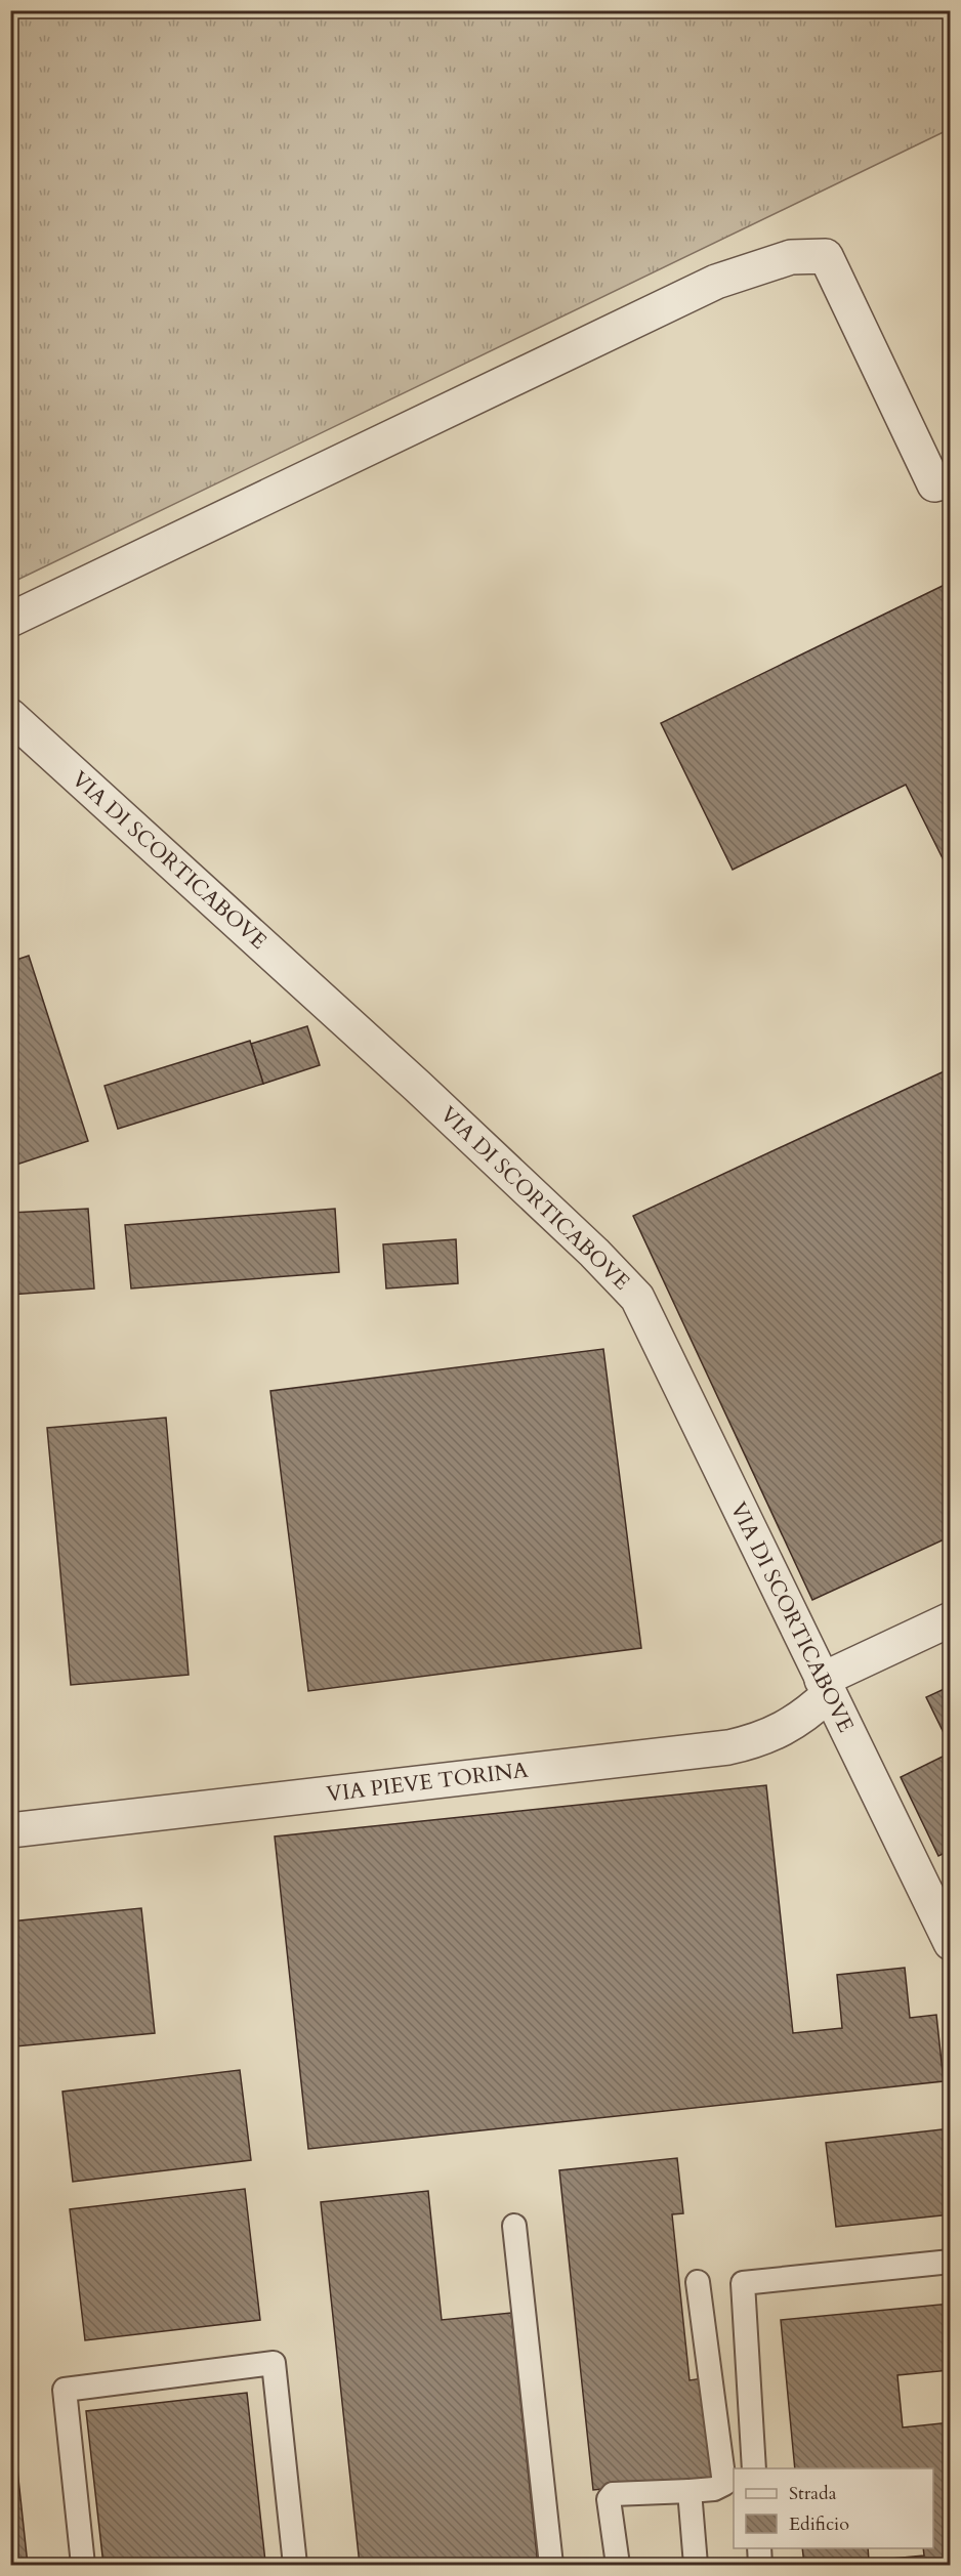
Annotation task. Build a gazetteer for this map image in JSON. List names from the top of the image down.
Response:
{
  "streets": {
    "street": ["VIA DI SCORTICABOVE", "VIA PIEVE TORINA"]
  },
  "crossings": [
    ["VIA DI SCORTICABOVE", "VIA PIEVE TORINA"]
  ],
  "legend": ["Strada", "Edificio"]
}
